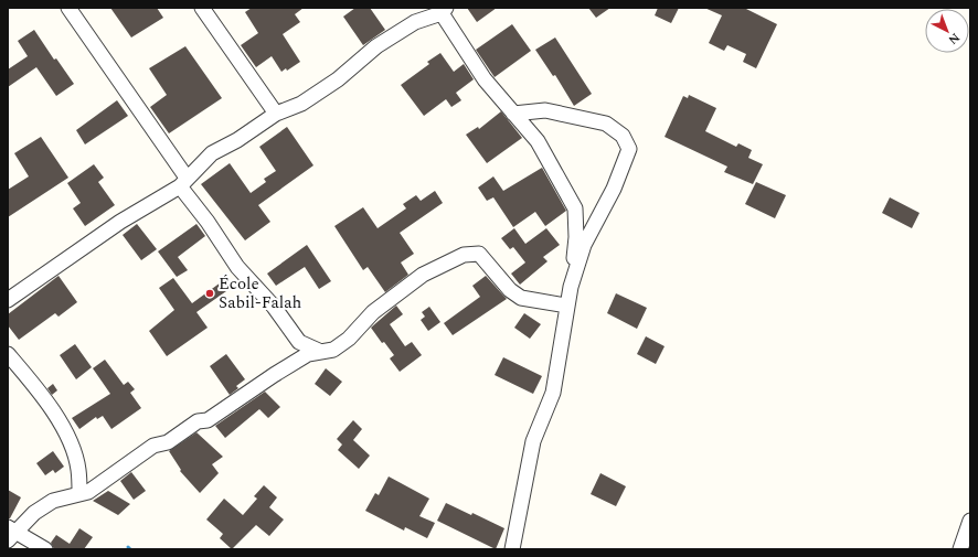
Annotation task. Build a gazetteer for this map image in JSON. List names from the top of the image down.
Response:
{
  "places": ["École Sabil-Falah"],
  "north": "bottom right"
}
